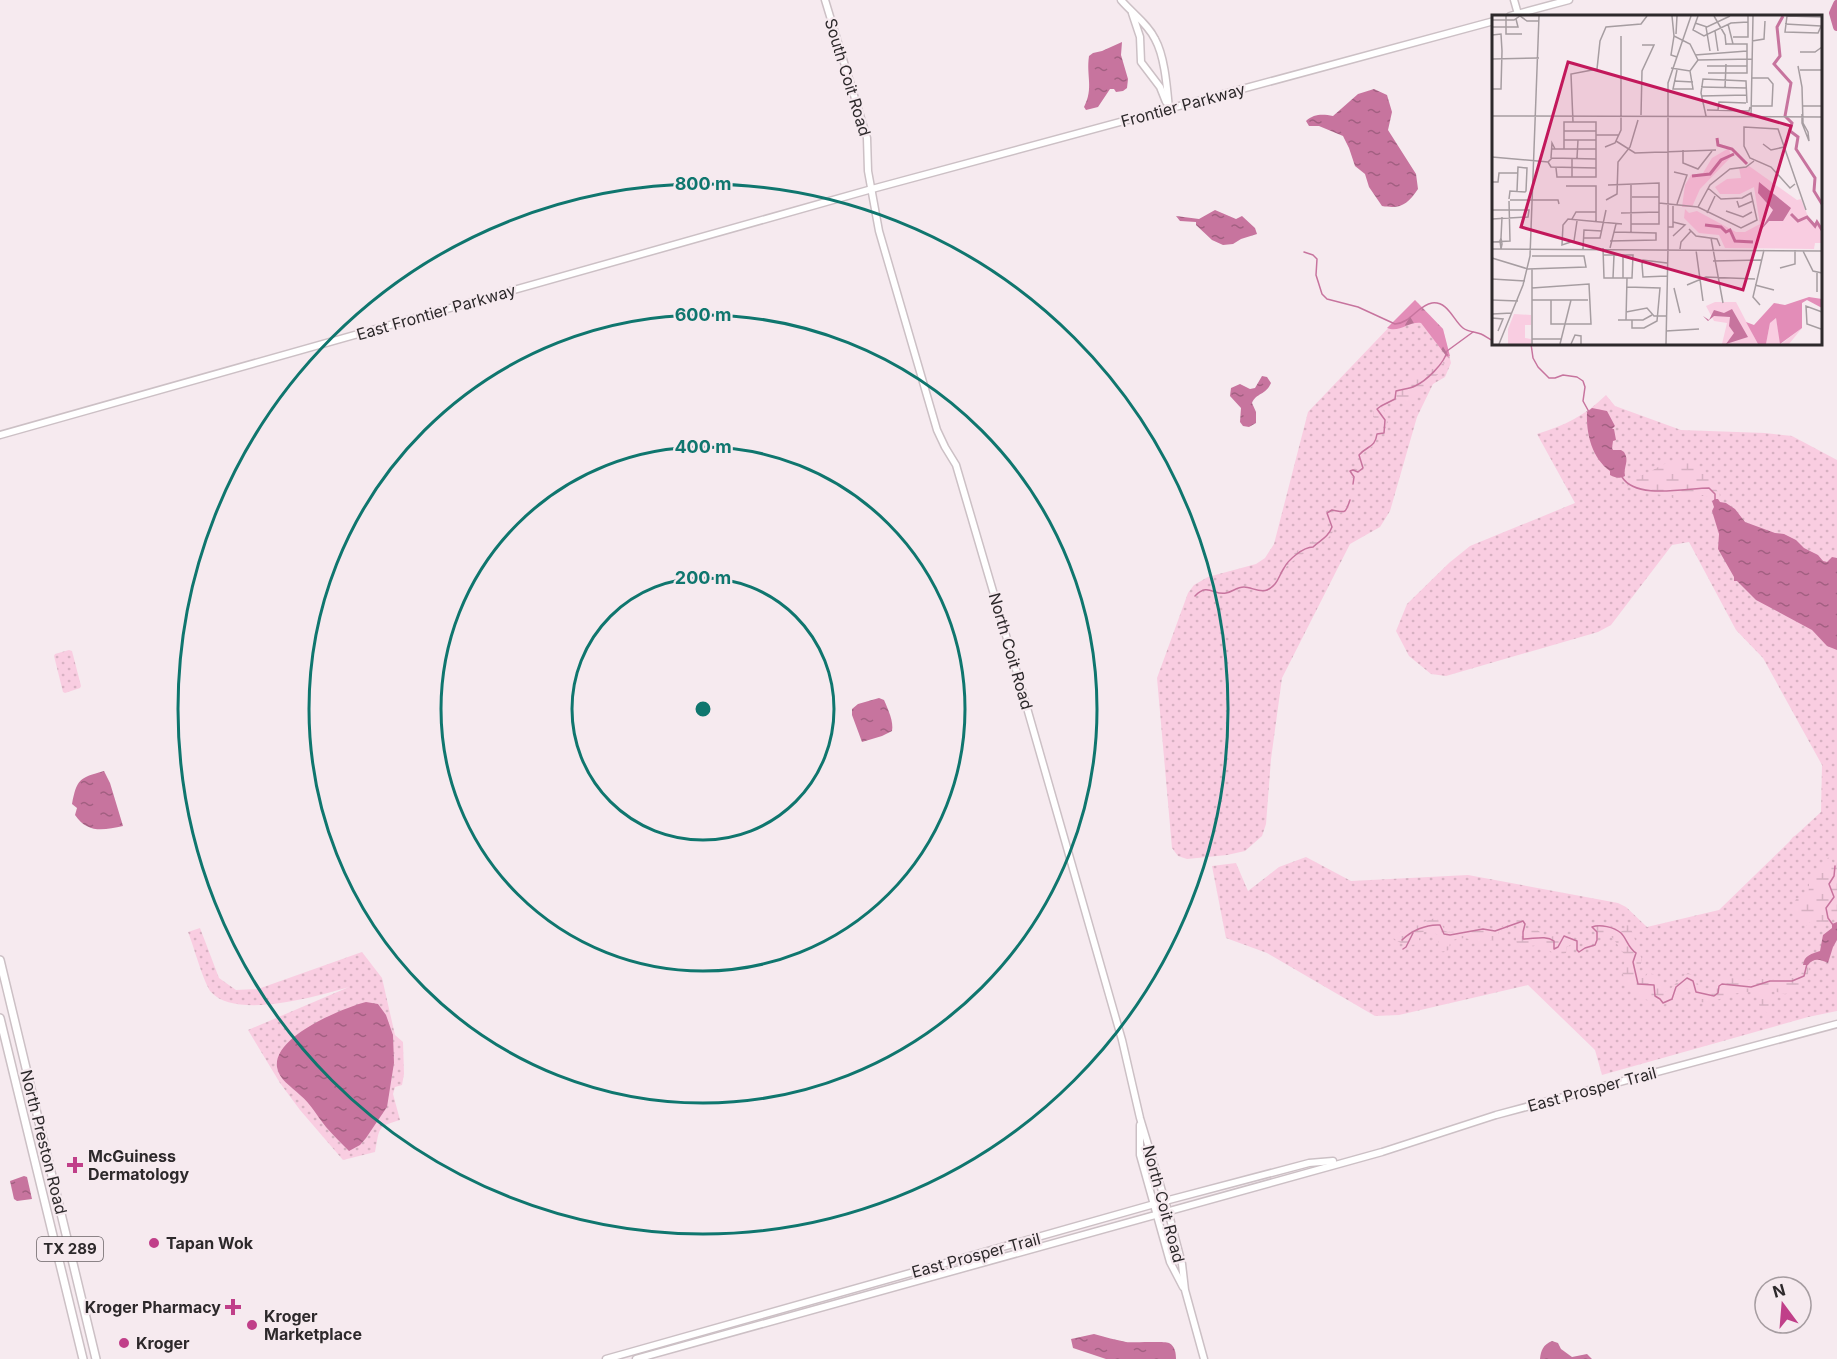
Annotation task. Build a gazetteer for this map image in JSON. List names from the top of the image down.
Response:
{
  "streets": {
    "main road": ["North Preston Road", "TX 289"],
    "street": [
      "South Coit Road",
      "Frontier Parkway",
      "East Frontier Parkway",
      "North Coit Road",
      "East Prosper Trail"
    ]
  },
  "crossings": [
    ["South Coit Road", "Frontier Parkway"],
    ["South Coit Road", "East Frontier Parkway"],
    ["South Coit Road", "North Coit Road"],
    ["Frontier Parkway", "East Frontier Parkway"],
    ["Frontier Parkway", "North Coit Road"],
    ["East Frontier Parkway", "North Coit Road"],
    ["North Coit Road", "East Prosper Trail"]
  ],
  "places": {
    "health": ["McGuiness Dermatology", "Kroger Pharmacy"],
    "other": ["Tapan Wok", "Kroger Marketplace", "Kroger"]
  },
  "north": "top",
  "rings": [
    "800 m",
    "600 m",
    "400 m",
    "200 m"
  ]
}
